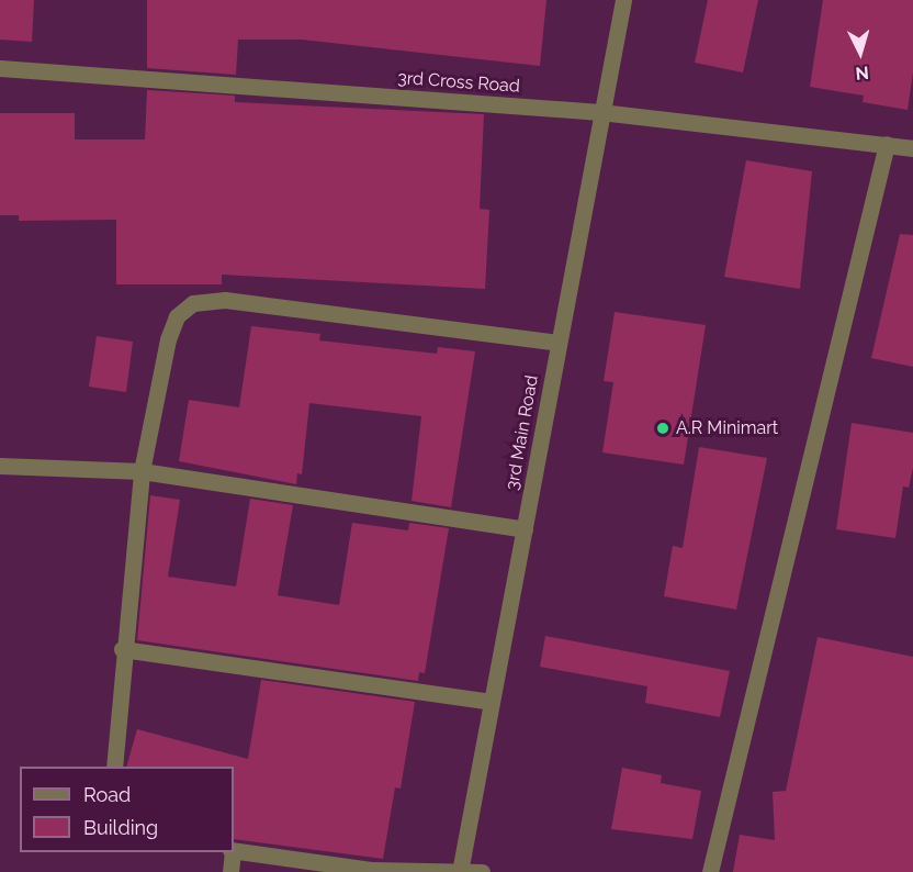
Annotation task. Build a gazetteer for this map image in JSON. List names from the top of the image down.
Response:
{
  "streets": {
    "street": ["3rd Cross Road", "3rd Main Road"]
  },
  "crossings": [
    ["3rd Cross Road", "3rd Main Road"]
  ],
  "places": ["A.R Minimart"],
  "legend": ["Road", "Building"],
  "north": "bottom"
}
